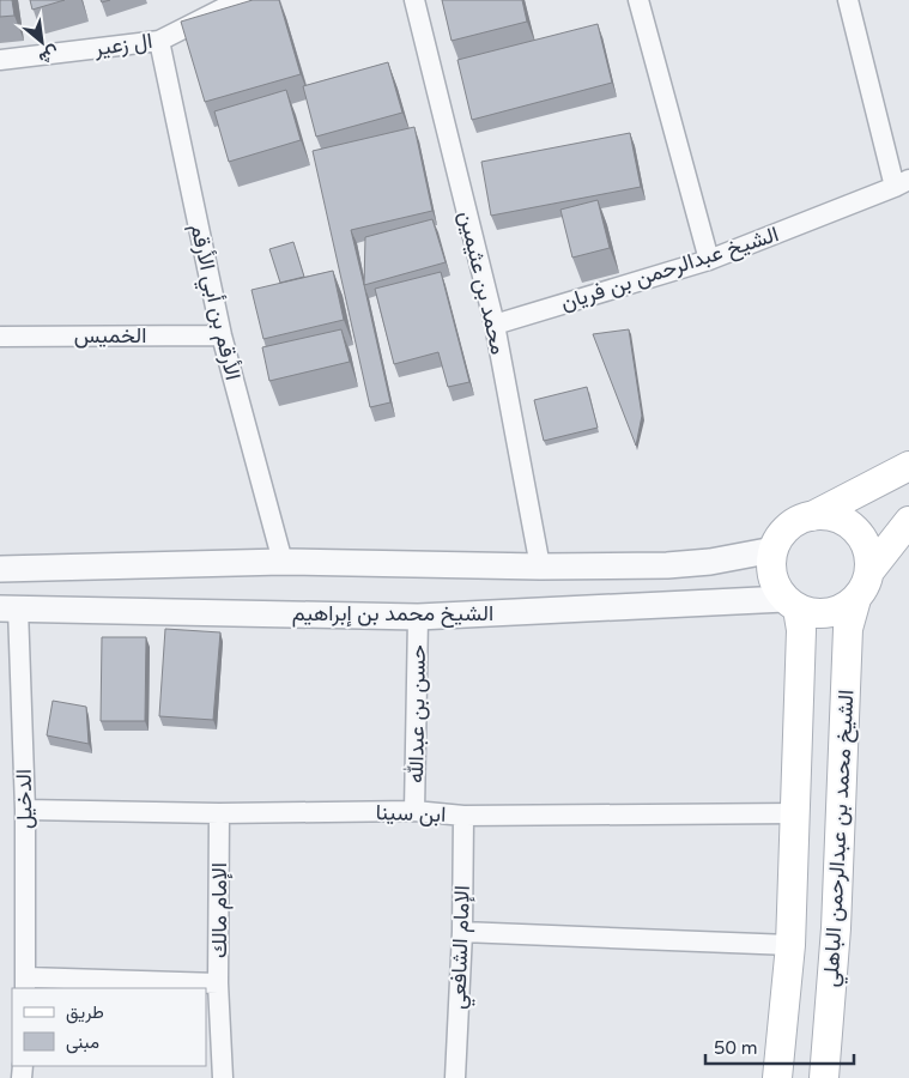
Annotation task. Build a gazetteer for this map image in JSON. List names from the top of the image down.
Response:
{
  "streets": {
    "main road": ["الشيخ محمد بن عبدالرحمن الباهلي"],
    "street": [
      "ال زعير",
      "الشيخ عبدالرحمن بن فريان",
      "محمد بن عثيمين",
      "الأرقم بن أبي الأرقم",
      "الخميس",
      "الشيخ محمد بن إبراهيم",
      "حسن بن عبدالله",
      "الدخيل",
      "ابن سينا",
      "الإمام مالك",
      "الإمام الشافعي"
    ]
  },
  "crossings": [
    ["ال زعير", "الأرقم بن أبي الأرقم"],
    ["الشيخ عبدالرحمن بن فريان", "محمد بن عثيمين"],
    ["الأرقم بن أبي الأرقم", "الخميس"],
    ["الشيخ محمد بن إبراهيم", "حسن بن عبدالله"],
    ["الشيخ محمد بن إبراهيم", "الدخيل"],
    ["الشيخ محمد بن إبراهيم", "الشيخ محمد بن عبدالرحمن الباهلي"],
    ["حسن بن عبدالله", "ابن سينا"],
    ["الدخيل", "ابن سينا"],
    ["ابن سينا", "الشيخ محمد بن عبدالرحمن الباهلي"],
    ["ابن سينا", "الإمام مالك"],
    ["ابن سينا", "الإمام الشافعي"]
  ],
  "legend": ["طريق", "مبنى"],
  "scale_bar": "50 m",
  "north": "bottom right"
}
